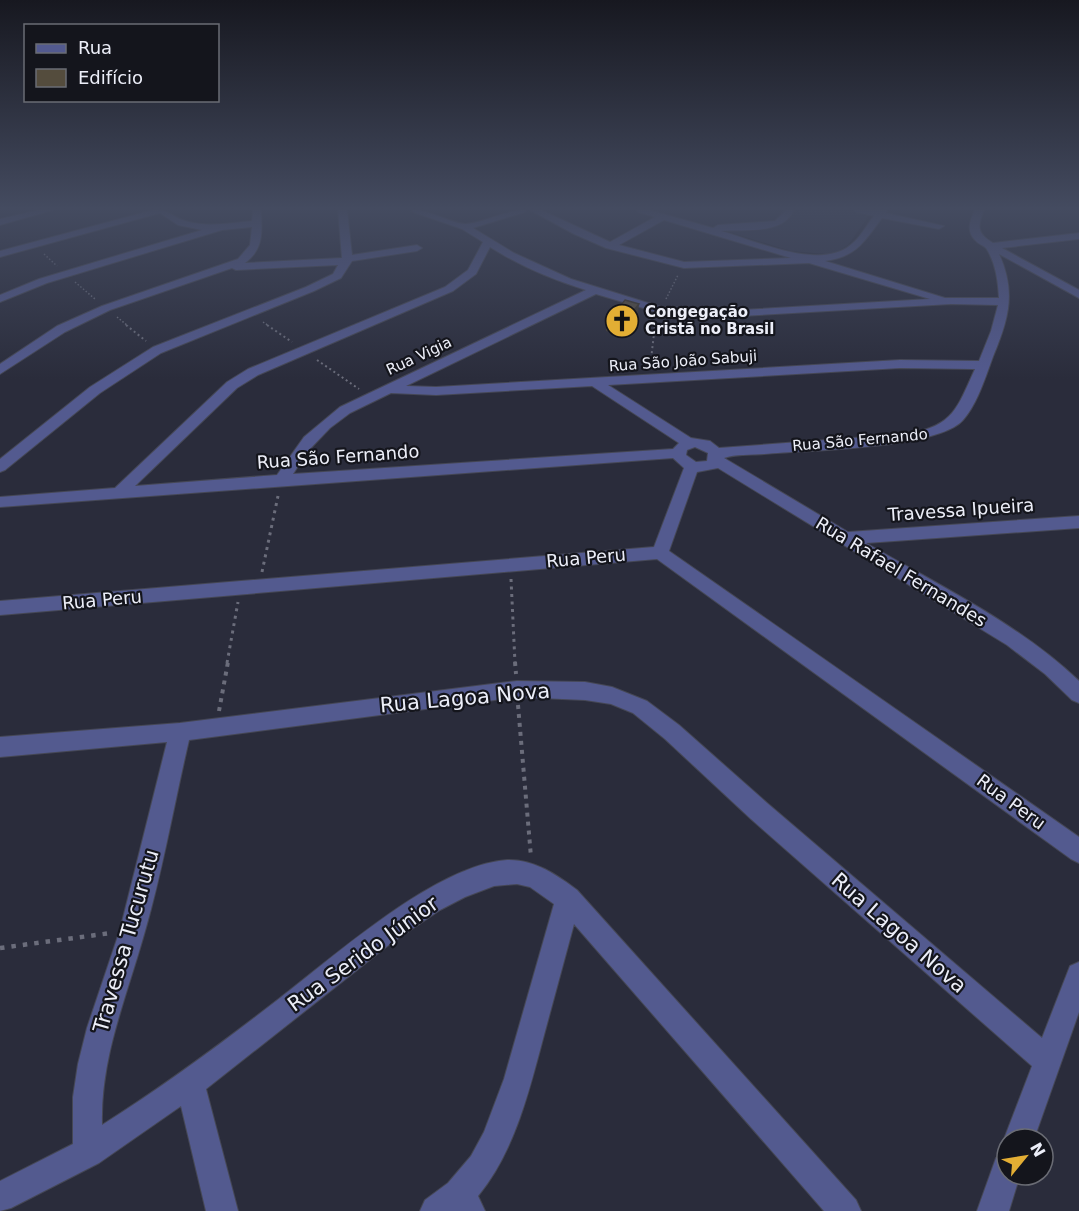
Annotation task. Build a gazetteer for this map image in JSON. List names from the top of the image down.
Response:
{
  "streets": {
    "street": [
      "Rua Vigia",
      "Rua São João Sabuji",
      "Rua São Fernando",
      "Travessa Ipueira",
      "Rua Peru",
      "Rua Rafael Fernandes",
      "Rua Lagoa Nova",
      "Travessa Tucurutu",
      "Rua Serido Júnior"
    ]
  },
  "crossings": [
    ["Rua Vigia", "Rua São João Sabuji"],
    ["Rua Vigia", "Rua São Fernando"],
    ["Rua São João Sabuji", "Rua São Fernando"],
    ["Rua São Fernando", "Rua Rafael Fernandes"],
    ["Travessa Ipueira", "Rua Rafael Fernandes"],
    ["Rua Lagoa Nova", "Travessa Tucurutu"],
    ["Travessa Tucurutu", "Rua Serido Júnior"]
  ],
  "places": {
    "church": ["Congegação Cristã no Brasil"]
  },
  "legend": ["Rua", "Edifício"],
  "north": "top right"
}
